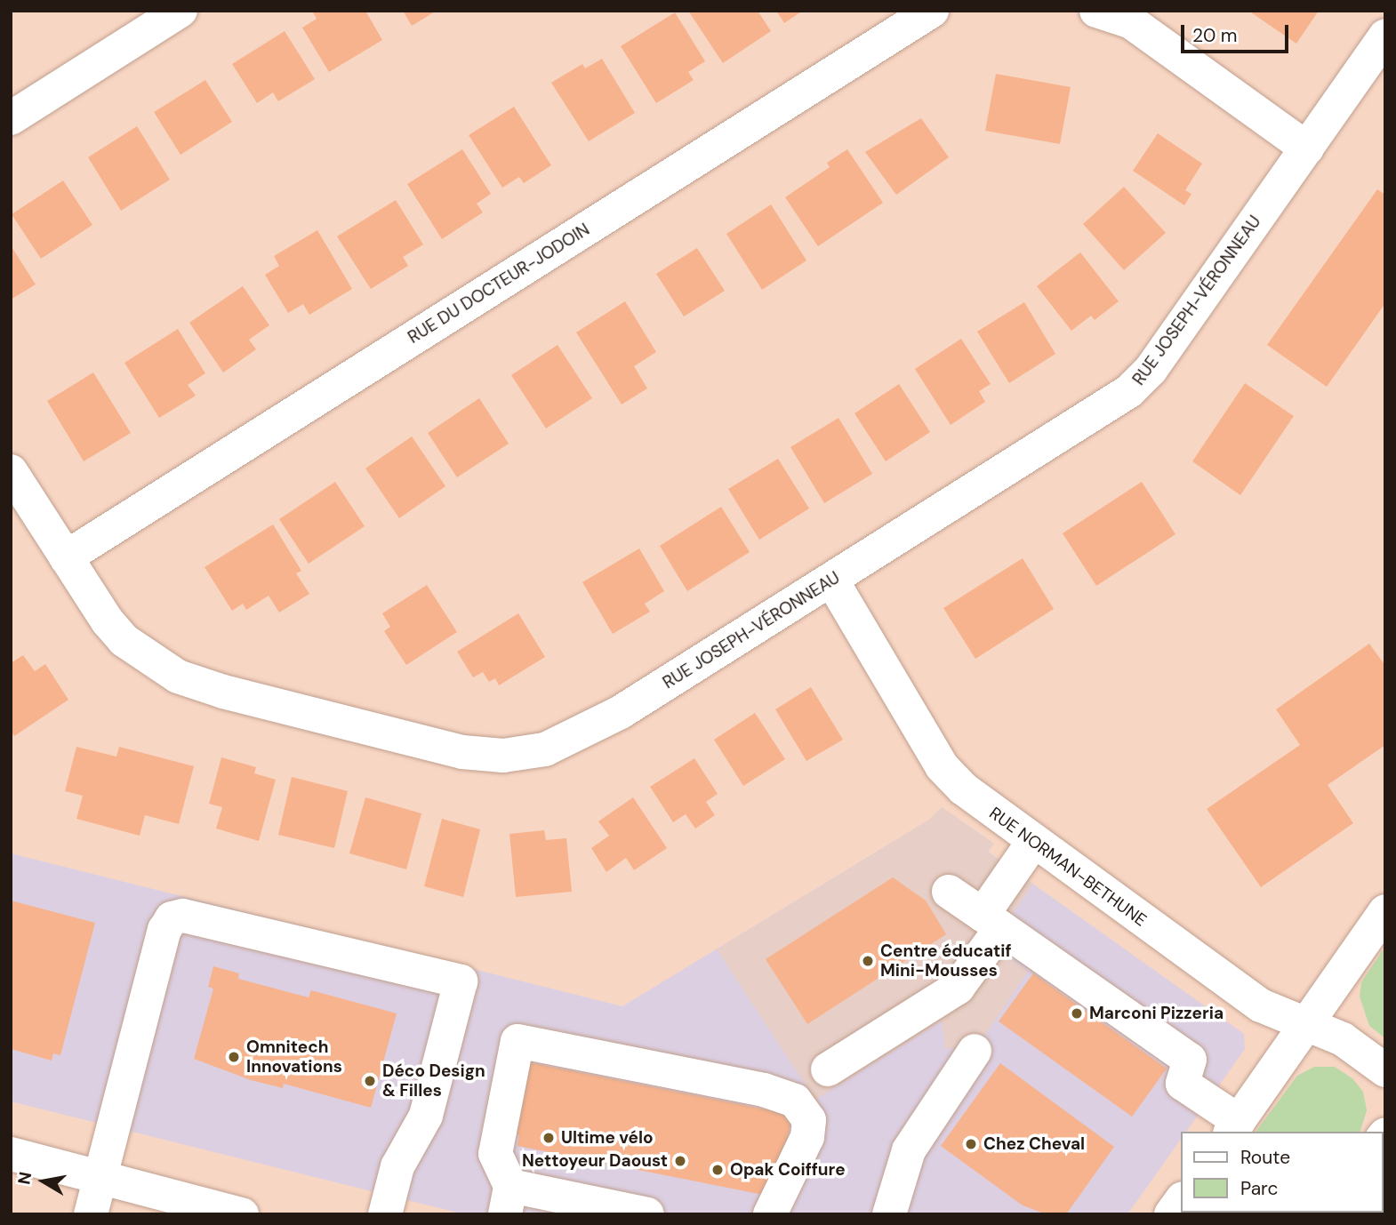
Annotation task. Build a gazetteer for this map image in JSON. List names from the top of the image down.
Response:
{
  "streets": {
    "street": ["RUE DU DOCTEUR-JODOIN", "RUE JOSEPH-VÉRONNEAU", "RUE NORMAN-BETHUNE"]
  },
  "crossings": [
    ["RUE DU DOCTEUR-JODOIN", "RUE JOSEPH-VÉRONNEAU"],
    ["RUE JOSEPH-VÉRONNEAU", "RUE NORMAN-BETHUNE"]
  ],
  "places": [
    "Centre éducatif Mini-Mousses",
    "Marconi Pizzeria",
    "Omnitech Innovations",
    "Déco Design & Filles",
    "Ultime vélo",
    "Chez Cheval",
    "Nettoyeur Daoust",
    "Opak Coiffure"
  ],
  "legend": ["Route", "Parc"],
  "scale_bar": "20 m",
  "north": "left"
}
